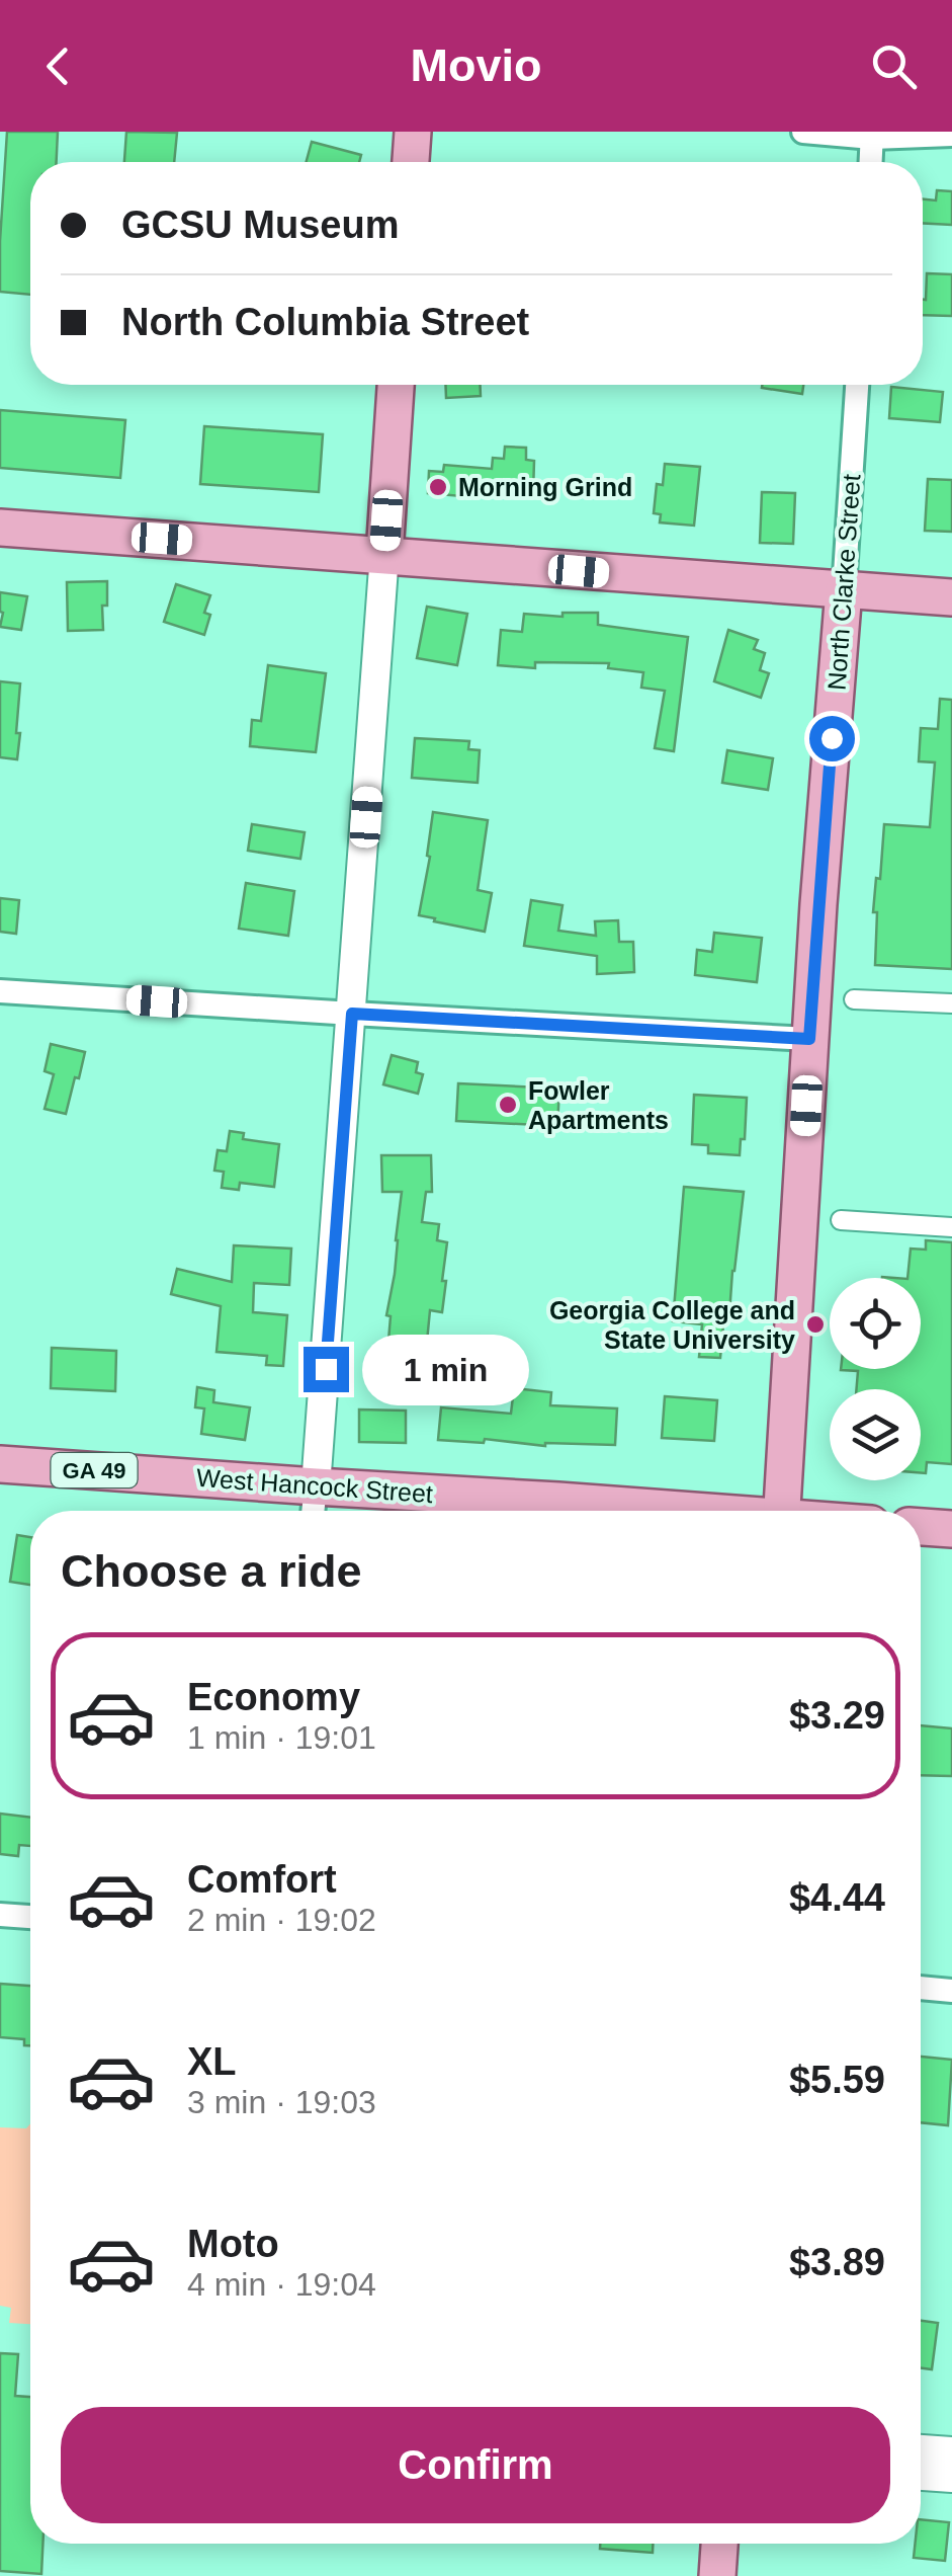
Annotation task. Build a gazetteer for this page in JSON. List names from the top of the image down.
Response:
{
  "streets": {
    "main road": ["North Clarke Street", "GA 49", "West Hancock Street"]
  },
  "places": ["Morning Grind", "Fowler Apartments", "Georgia College and State University"],
  "page": {
    "header": "Movio",
    "banner": ["GCSU Museum", "North Columbia Street"],
    "bubble": "1 min",
    "heading": "Choose a ride",
    "list": [
      {
        "name": "Economy",
        "note": "1 min · 19:01",
        "value": "$3.29"
      },
      {
        "name": "Comfort",
        "note": "2 min · 19:02",
        "value": "$4.44"
      },
      {
        "name": "XL",
        "note": "3 min · 19:03",
        "value": "$5.59"
      },
      {
        "name": "Moto",
        "note": "4 min · 19:04",
        "value": "$3.89"
      }
    ],
    "buttons": "Confirm"
  }
}
